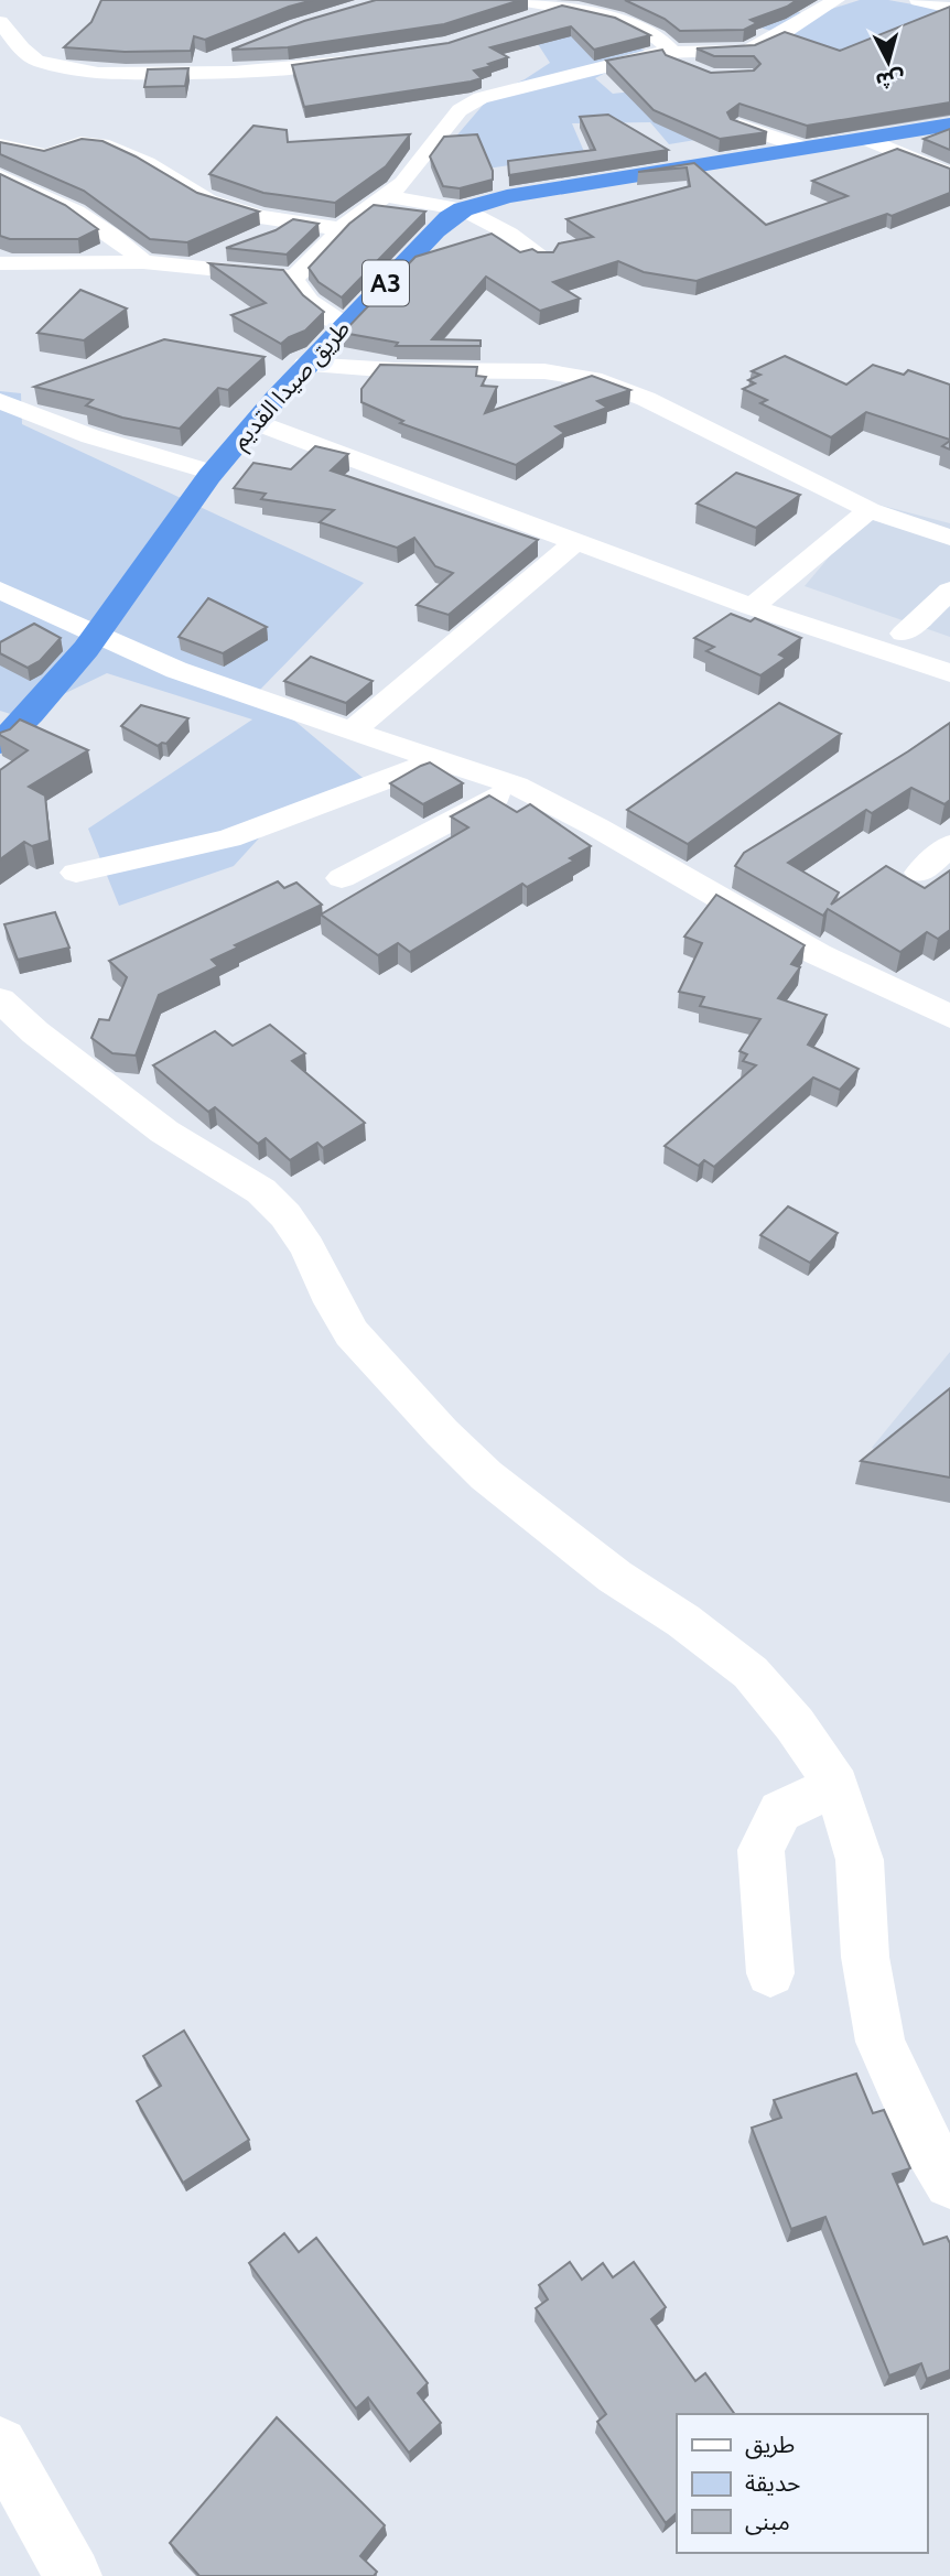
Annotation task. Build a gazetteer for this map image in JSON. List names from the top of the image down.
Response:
{
  "streets": {
    "highway": ["A3", "طريق صيدا القديم"]
  },
  "legend": ["طريق", "حديقة", "مبنى"],
  "north": "bottom"
}
